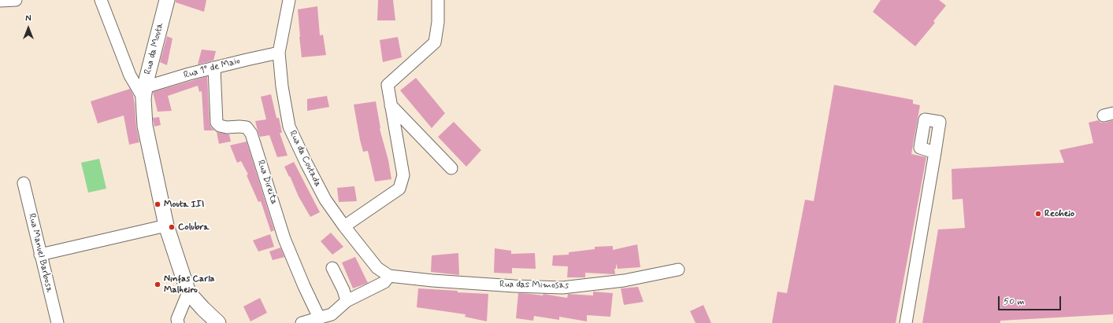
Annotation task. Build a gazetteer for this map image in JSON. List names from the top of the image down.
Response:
{
  "streets": {
    "main road": ["Rua da Mouta"],
    "street": [
      "Rua 1º de Maio",
      "Rua da Coutada",
      "Rua Direita",
      "Rua Manuel Barbosa",
      "Rua das Mimosas"
    ]
  },
  "crossings": [
    ["Rua da Mouta", "Rua 1º de Maio"],
    ["Rua 1º de Maio", "Rua da Coutada"],
    ["Rua 1º de Maio", "Rua Direita"],
    ["Rua da Coutada", "Rua das Mimosas"]
  ],
  "places": [
    "Mouta III",
    "Recheio",
    "Colubra",
    "Ninfas Carla Malheiro"
  ],
  "scale_bar": "50 m",
  "north": "top"
}
